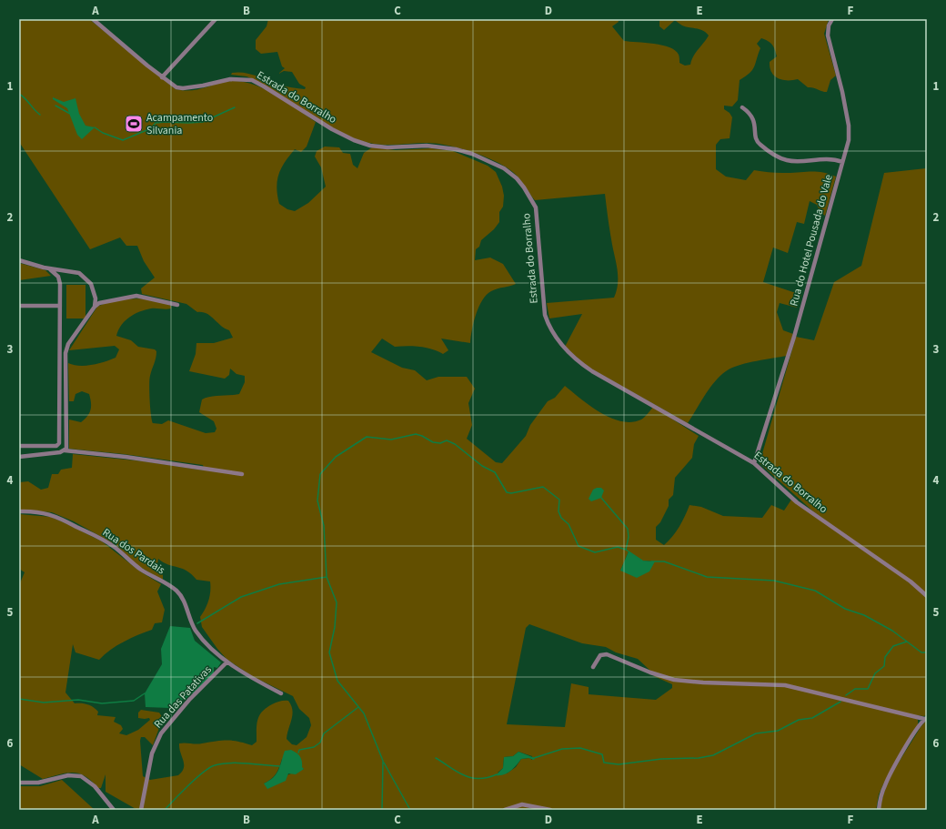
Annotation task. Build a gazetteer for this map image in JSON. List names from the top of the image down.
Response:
{
  "streets": {
    "street": [
      "Estrada do Borralho",
      "Rua do Hotel Pousada do Vale",
      "Rua dos Pardais",
      "Rua das Patativas"
    ]
  },
  "crossings": [
    ["Estrada do Borralho", "Rua do Hotel Pousada do Vale"],
    ["Rua dos Pardais", "Rua das Patativas"]
  ],
  "places": {
    "sports": ["Acampamento Silvania"]
  },
  "grid": {
    "columns": [
      "A",
      "B",
      "C",
      "D",
      "E",
      "F"
    ],
    "rows": [
      "1",
      "2",
      "3",
      "4",
      "5",
      "6"
    ]
  }
}
